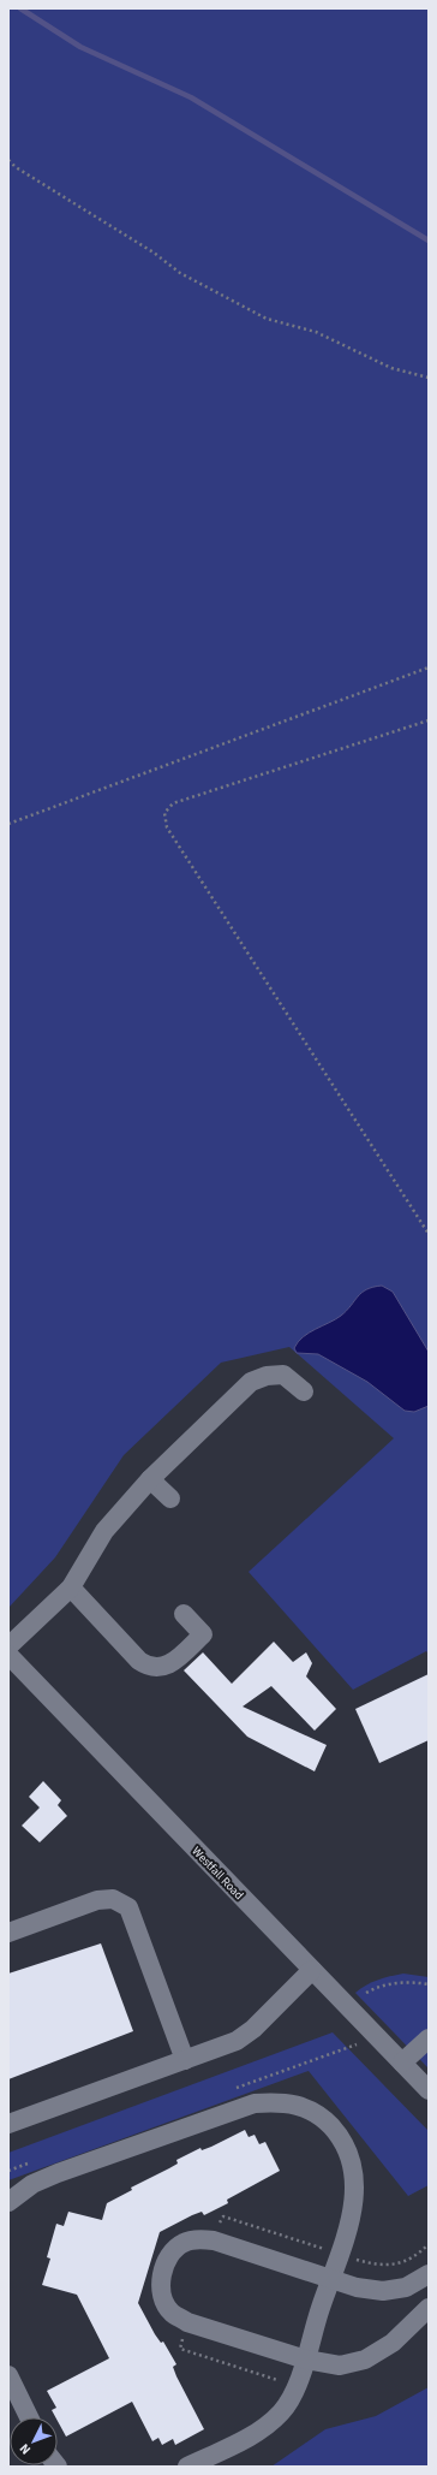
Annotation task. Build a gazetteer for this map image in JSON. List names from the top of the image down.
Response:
{
  "streets": {
    "street": ["Westfall Road"]
  },
  "north": "bottom left"
}
